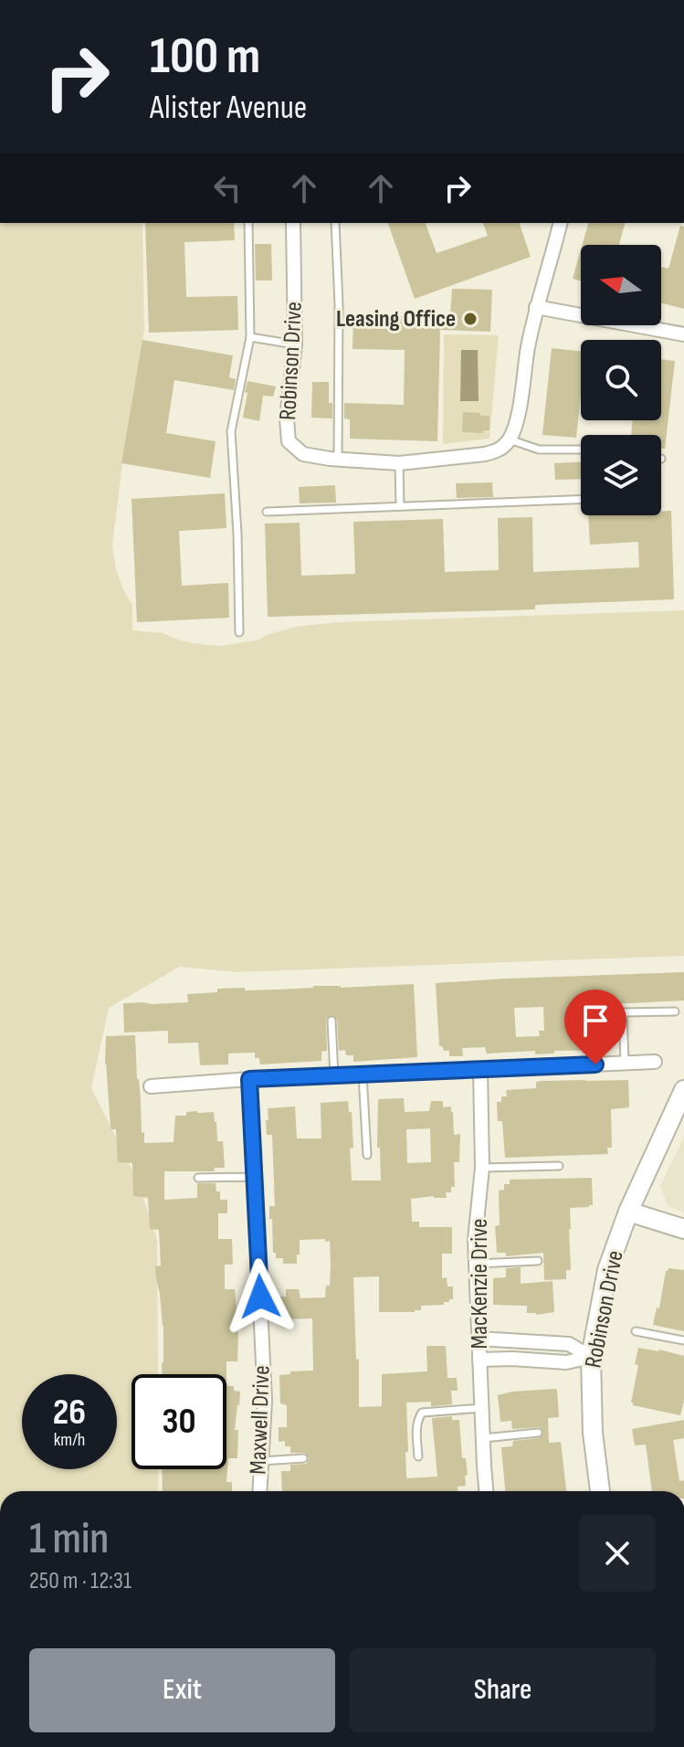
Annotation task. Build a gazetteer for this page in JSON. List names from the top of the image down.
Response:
{
  "streets": {
    "street": ["Robinson Drive", "MacKenzie Drive", "Maxwell Drive"]
  },
  "places": ["Leasing Office"],
  "north": "left",
  "page": {
    "turn": ["100 m", "Alister Avenue"],
    "speed": "26 km/h",
    "limit": "30",
    "heading": ["1 min", "250 m · 12:31"],
    "buttons": ["Exit", "Share"]
  }
}
